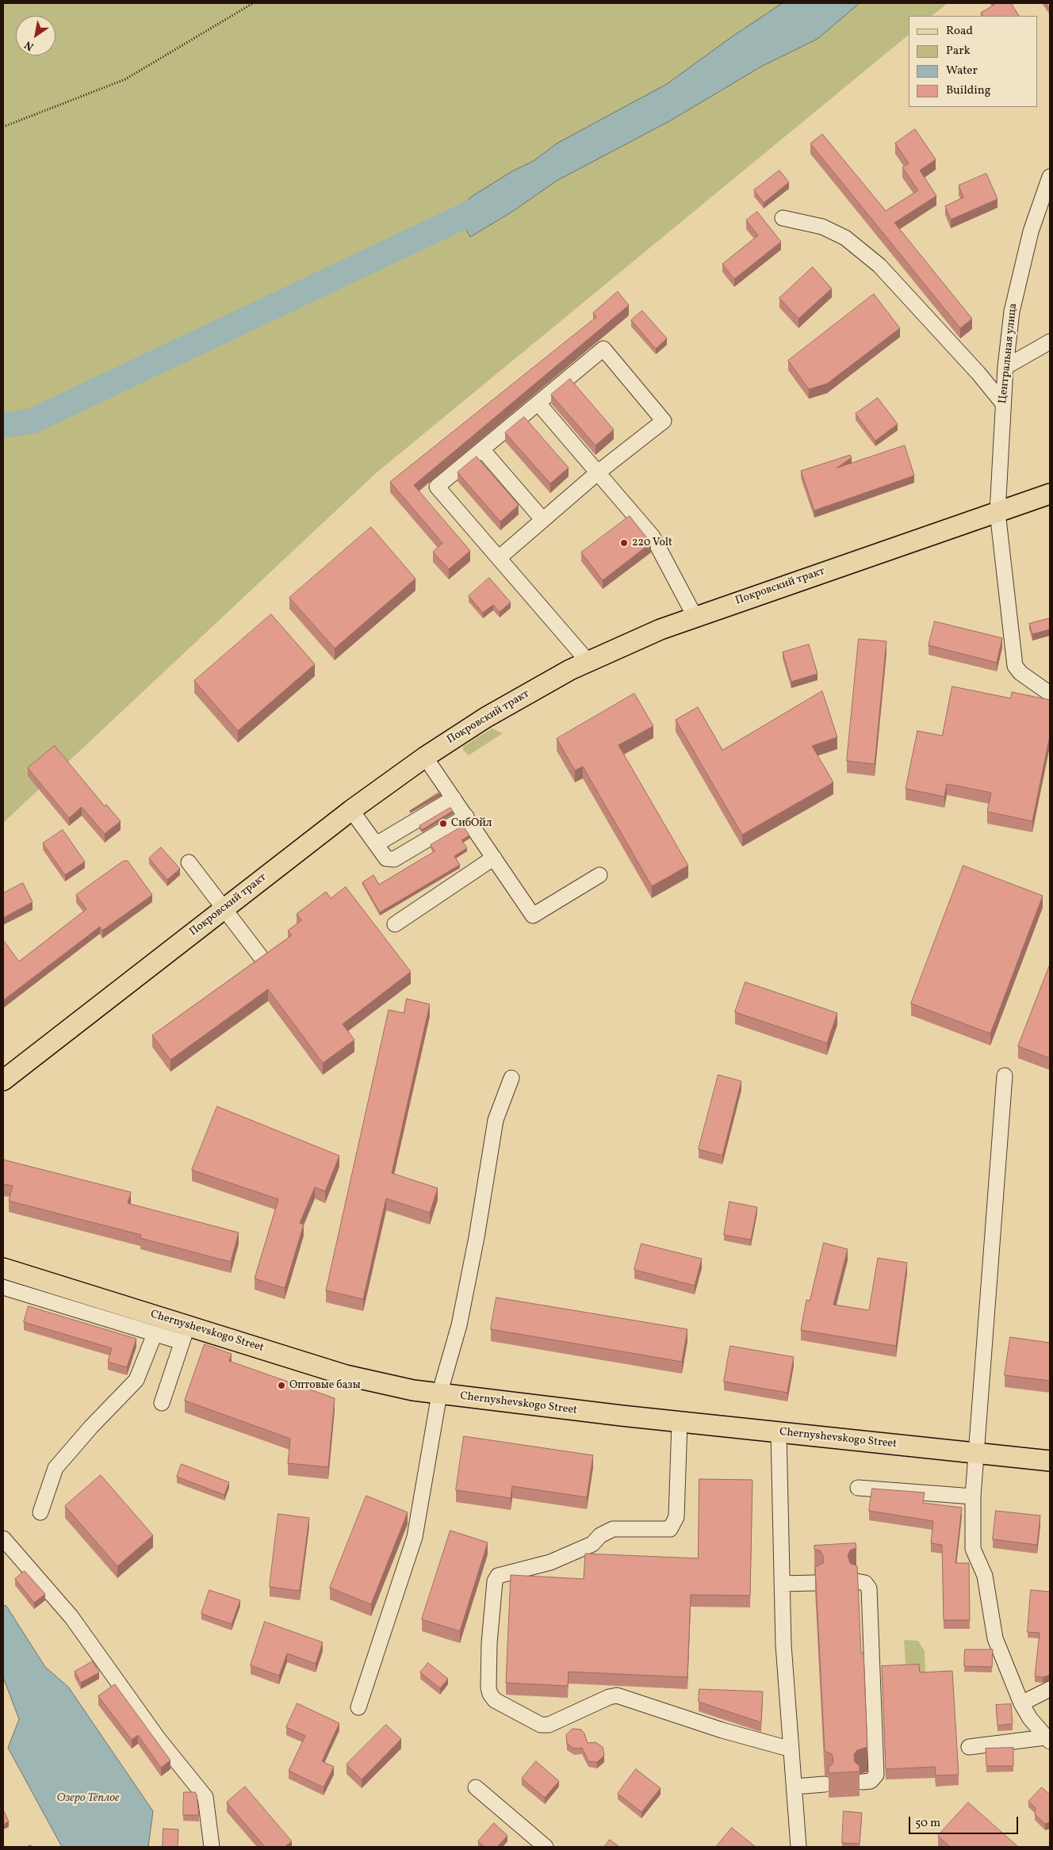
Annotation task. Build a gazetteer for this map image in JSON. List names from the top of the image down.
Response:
{
  "streets": {
    "main road": ["Покровский тракт", "Chernyshevskogo Street"],
    "street": ["Центральная улица"]
  },
  "crossings": [
    ["Центральная улица", "Покровский тракт"]
  ],
  "water": ["Озеро Тёплое"],
  "places": ["220 Volt", "СибОйл", "Оптовые базы"],
  "legend": [
    "Road",
    "Park",
    "Water",
    "Building"
  ],
  "scale_bar": "50 m",
  "north": "bottom left"
}
